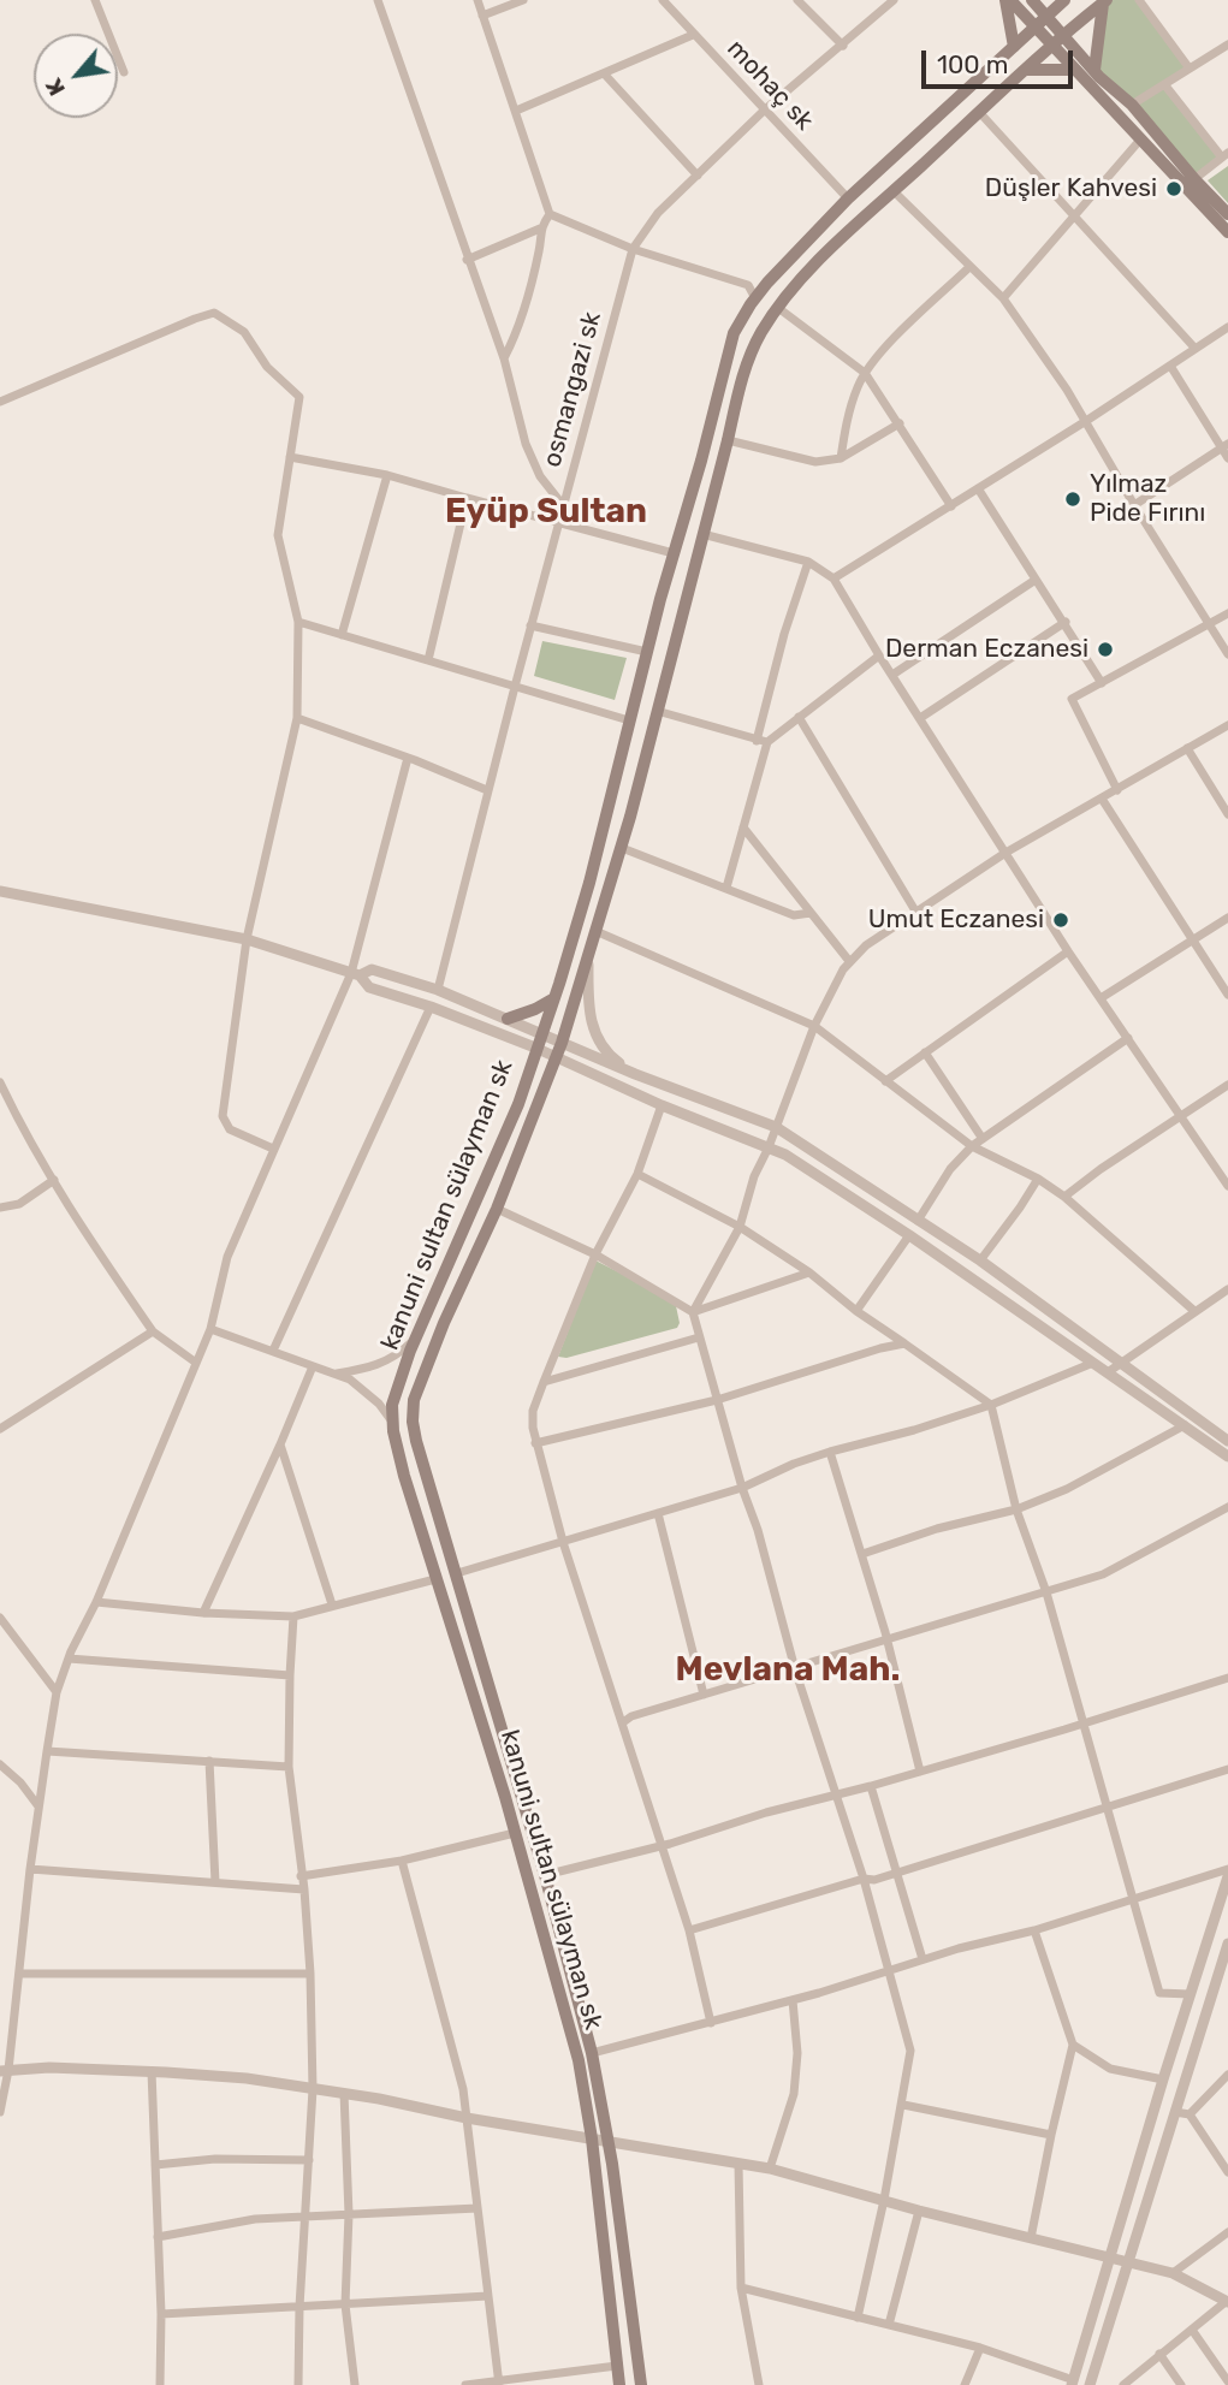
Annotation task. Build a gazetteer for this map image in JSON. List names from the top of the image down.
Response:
{
  "streets": {
    "main road": ["kanuni sultan sülayman sk"],
    "street": ["mohaç sk", "osmangazi sk"]
  },
  "crossings": [
    ["mohaç sk", "osmangazi sk"],
    ["mohaç sk", "kanuni sultan sülayman sk"]
  ],
  "districts": ["Eyüp Sultan", "Mevlana Mah."],
  "places": [
    "Düşler Kahvesi",
    "Yılmaz Pide Fırını",
    "Derman Eczanesi",
    "Umut Eczanesi"
  ],
  "scale_bar": "100 m",
  "north": "bottom left"
}
